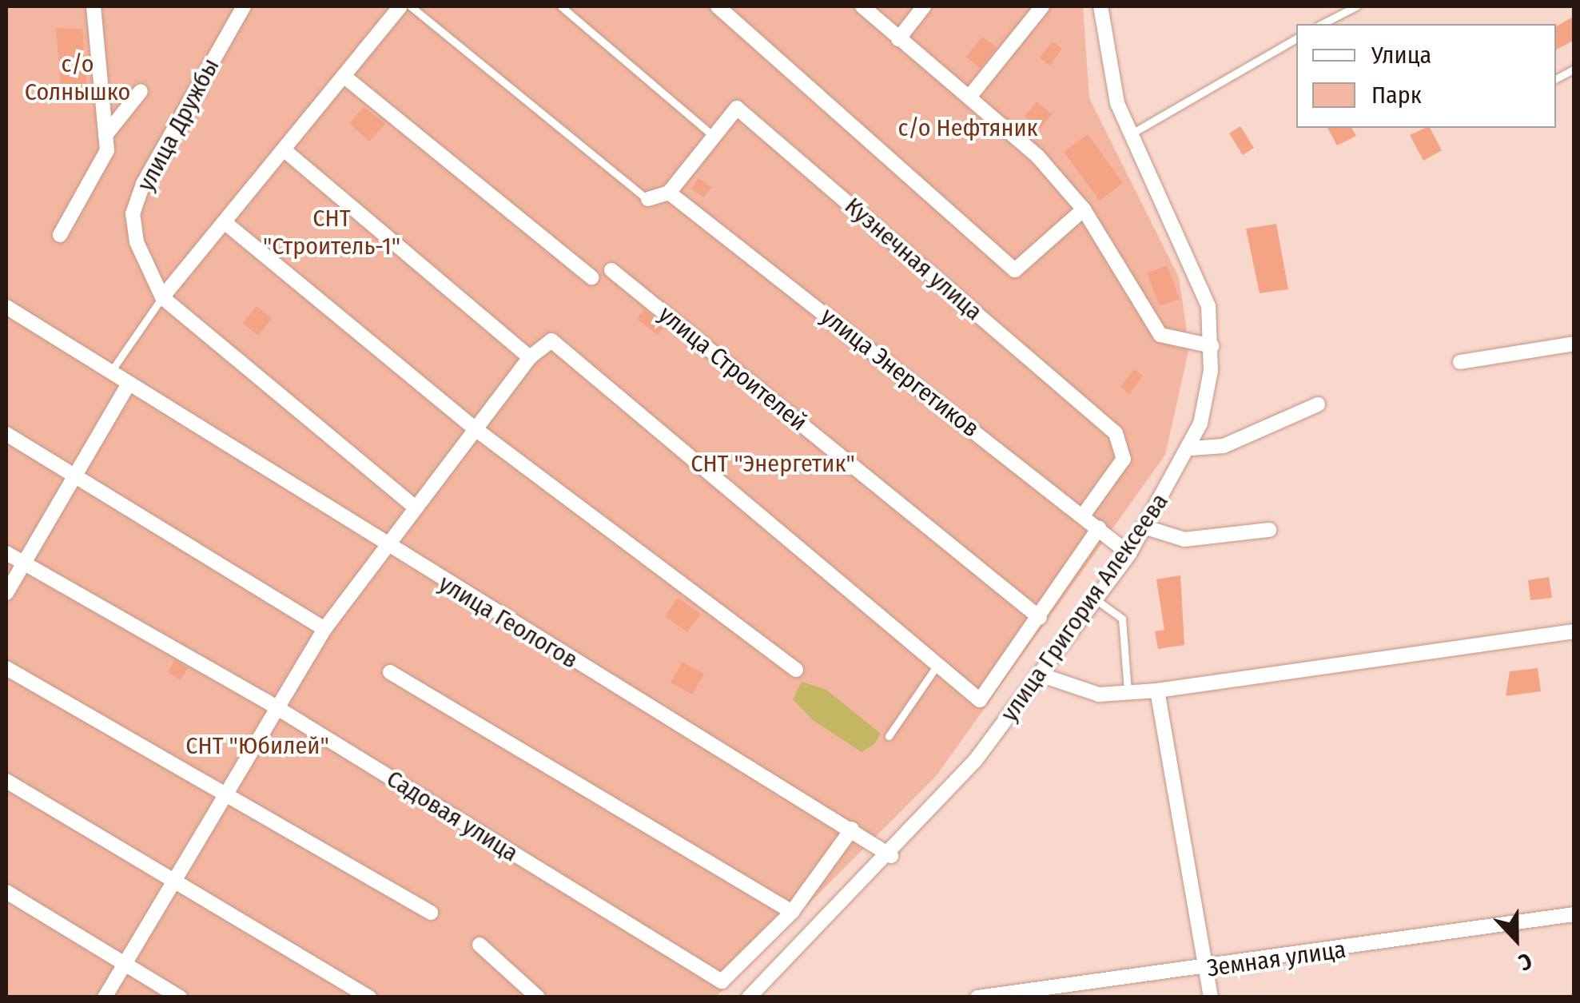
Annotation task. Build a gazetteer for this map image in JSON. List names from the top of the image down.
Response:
{
  "streets": {
    "street": [
      "улица Дружбы",
      "Кузнечная улица",
      "улица Строителей",
      "улица Энергетиков",
      "улица Григория Алексеева",
      "улица Геологов",
      "Садовая улица",
      "Земная улица"
    ]
  },
  "crossings": [
    ["Кузнечная улица", "улица Энергетиков"],
    ["улица Энергетиков", "улица Григория Алексеева"],
    ["улица Григория Алексеева", "улица Геологов"],
    ["улица Геологов", "Садовая улица"]
  ],
  "parks": [
    "с/о Солнышко",
    "с/о Нефтяник",
    "СНТ \"Строитель-1\"",
    "СНТ \"Энергетик\"",
    "СНТ \"Юбилей\""
  ],
  "legend": ["Улица", "Парк"],
  "north": "bottom"
}
